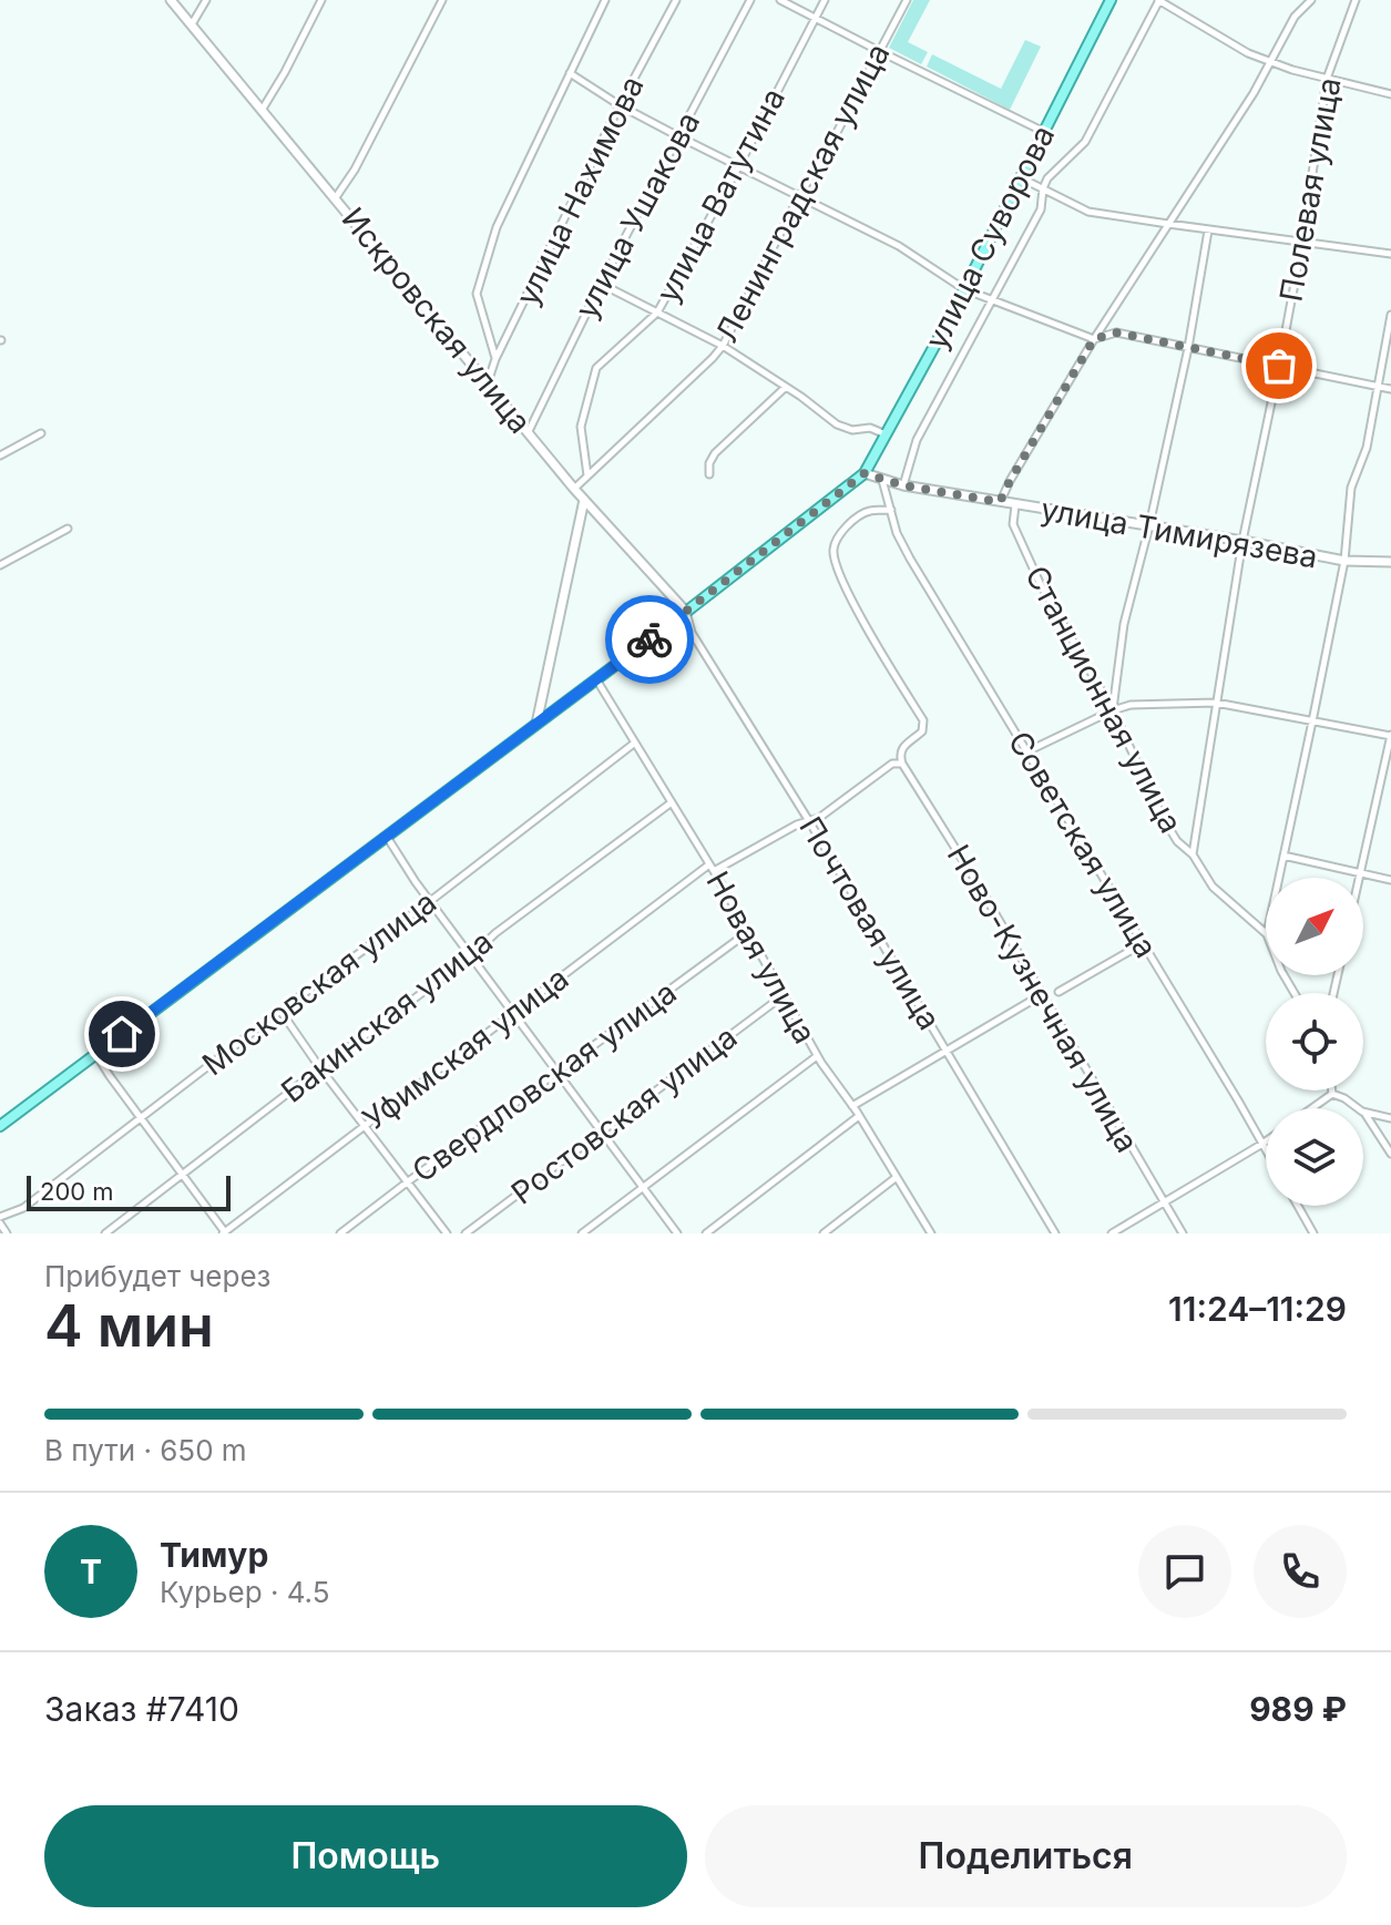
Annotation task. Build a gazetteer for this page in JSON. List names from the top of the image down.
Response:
{
  "streets": {
    "main road": ["улица Суворова", "Искровская улица", "улица Тимирязева"],
    "street": [
      "Полевая улица",
      "улица Нахимова",
      "Ленинградская улица",
      "улица Ватутина",
      "улица Ушакова",
      "Станционная улица",
      "Советская улица",
      "Почтовая улица",
      "Новая улица",
      "Московская улица",
      "Ново-Кузнечная улица",
      "Бакинская улица",
      "Уфимская улица",
      "Свердловская улица",
      "Ростовская улица"
    ]
  },
  "crossings": [
    ["Полевая улица", "улица Тимирязева"],
    ["Полевая улица", "Станционная улица"],
    ["улица Нахимова", "Искровская улица"],
    ["Ленинградская улица", "улица Ватутина"],
    ["Ленинградская улица", "Искровская улица"],
    ["улица Ушакова", "Искровская улица"],
    ["улица Суворова", "улица Тимирязева"],
    ["Искровская улица", "Почтовая улица"],
    ["улица Тимирязева", "Станционная улица"],
    ["улица Тимирязева", "Советская улица"],
    ["Почтовая улица", "Уфимская улица"],
    ["Новая улица", "Московская улица"],
    ["Новая улица", "Бакинская улица"],
    ["Новая улица", "Уфимская улица"],
    ["Новая улица", "Свердловская улица"],
    ["Новая улица", "Ростовская улица"],
    ["Ново-Кузнечная улица", "Уфимская улица"]
  ],
  "scale_bar": "200 m",
  "north": "top right",
  "page": {
    "scale": "200 m",
    "heading": ["4 мин", "Прибудет через", "11:24–11:29"],
    "panel": [
      "Тимур",
      "Курьер · 4.5",
      "Заказ #7410",
      "989 ₽"
    ],
    "bar": "В пути · 650 m",
    "round": "Т",
    "buttons": ["Помощь", "Поделиться"]
  }
}
